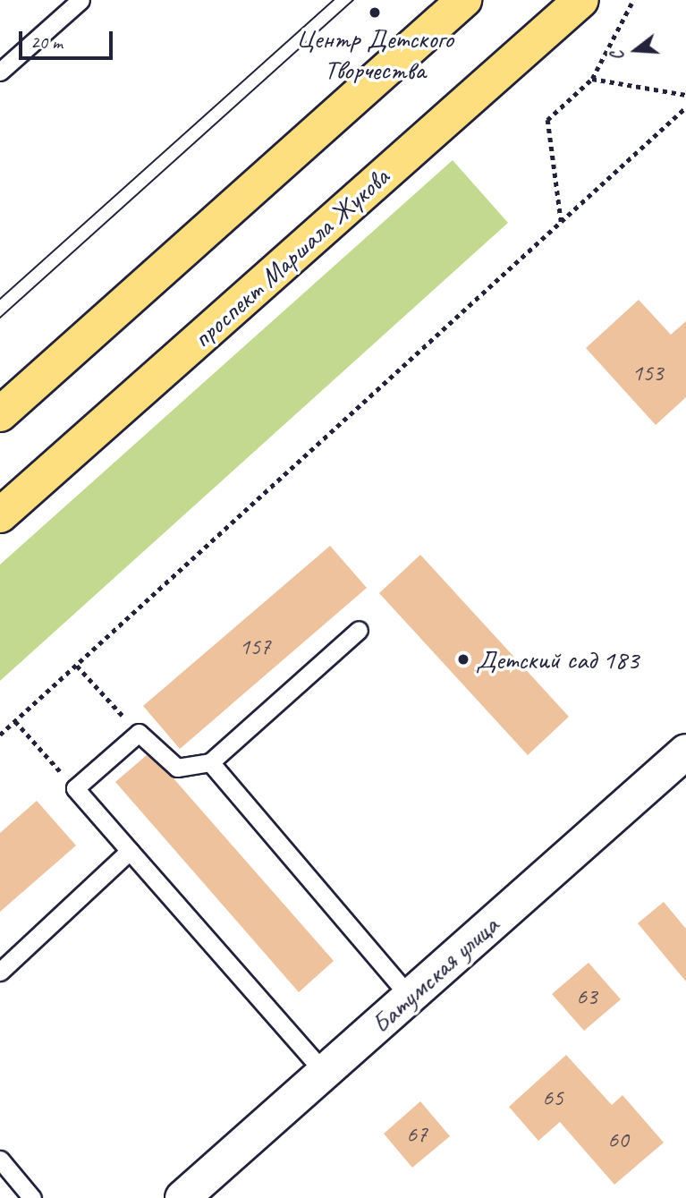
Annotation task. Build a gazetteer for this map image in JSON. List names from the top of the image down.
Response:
{
  "streets": {
    "highway": ["проспект Маршала Жукова"],
    "street": ["Батумская улица"]
  },
  "places": ["Центр Детского Творчества", "Детский сад 183"],
  "house_numbers": [
    "153",
    "157",
    "63",
    "65",
    "67",
    "60"
  ],
  "scale_bar": "20 m",
  "north": "left"
}
